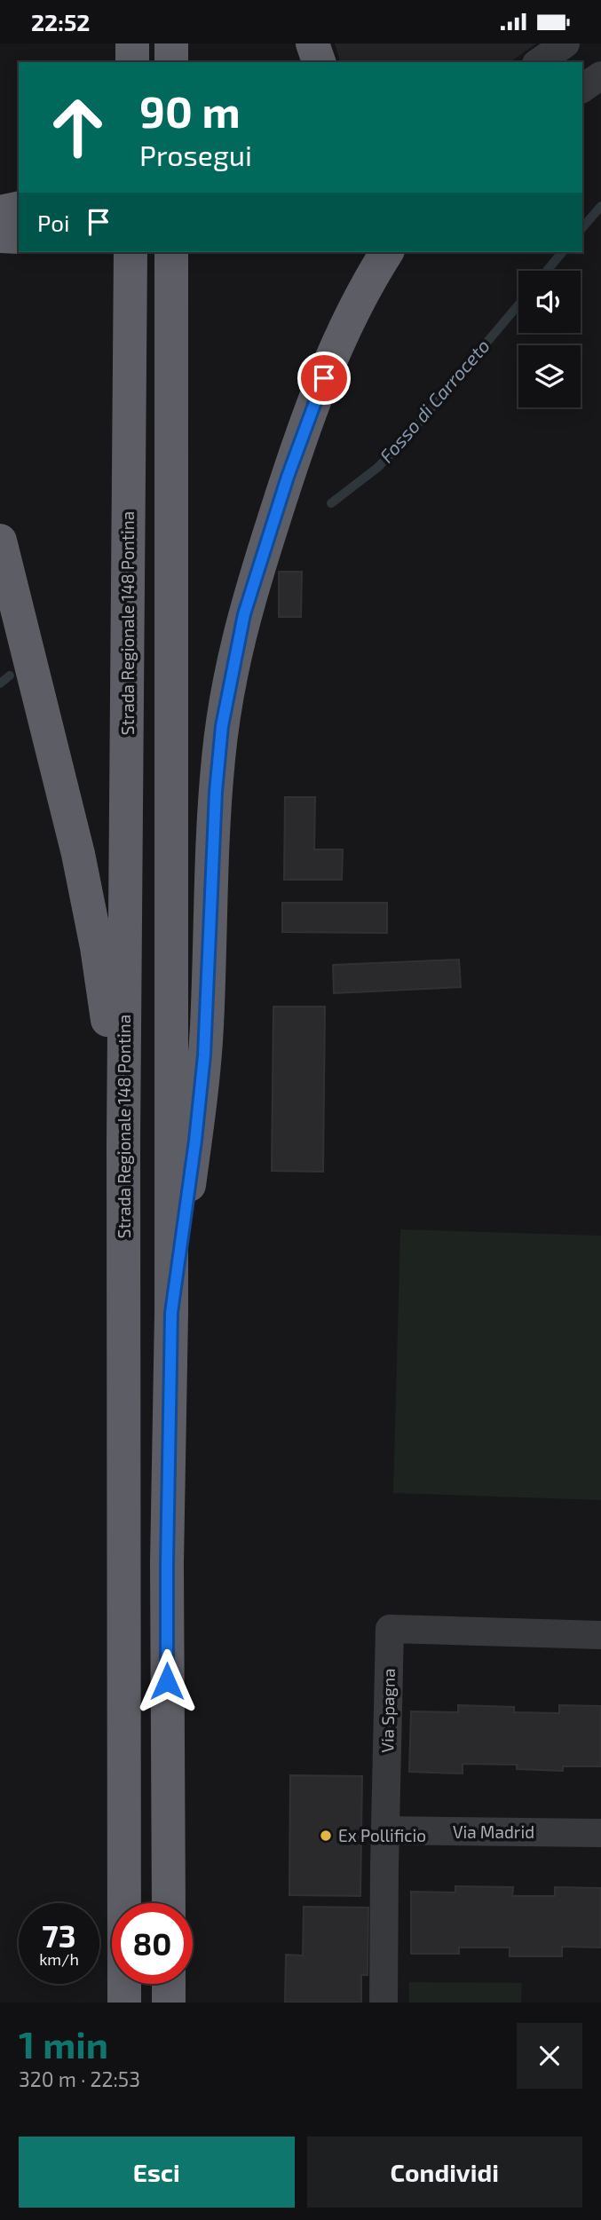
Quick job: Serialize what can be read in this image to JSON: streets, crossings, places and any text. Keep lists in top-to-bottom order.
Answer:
{
  "streets": {
    "highway": ["Strada Regionale 148 Pontina"],
    "street": ["Via Spagna", "Via Madrid"]
  },
  "crossings": [
    ["Via Spagna", "Via Madrid"]
  ],
  "water": ["Fosso di Carroceto"],
  "places": ["Ex Pollificio"],
  "page": {
    "status": "22:52",
    "turn": ["90 m", "Prosegui"],
    "then": "Poi",
    "speed": "73 km/h",
    "limit": "80",
    "heading": ["1 min", "320 m · 22:53"],
    "buttons": ["Esci", "Condividi"]
  }
}
